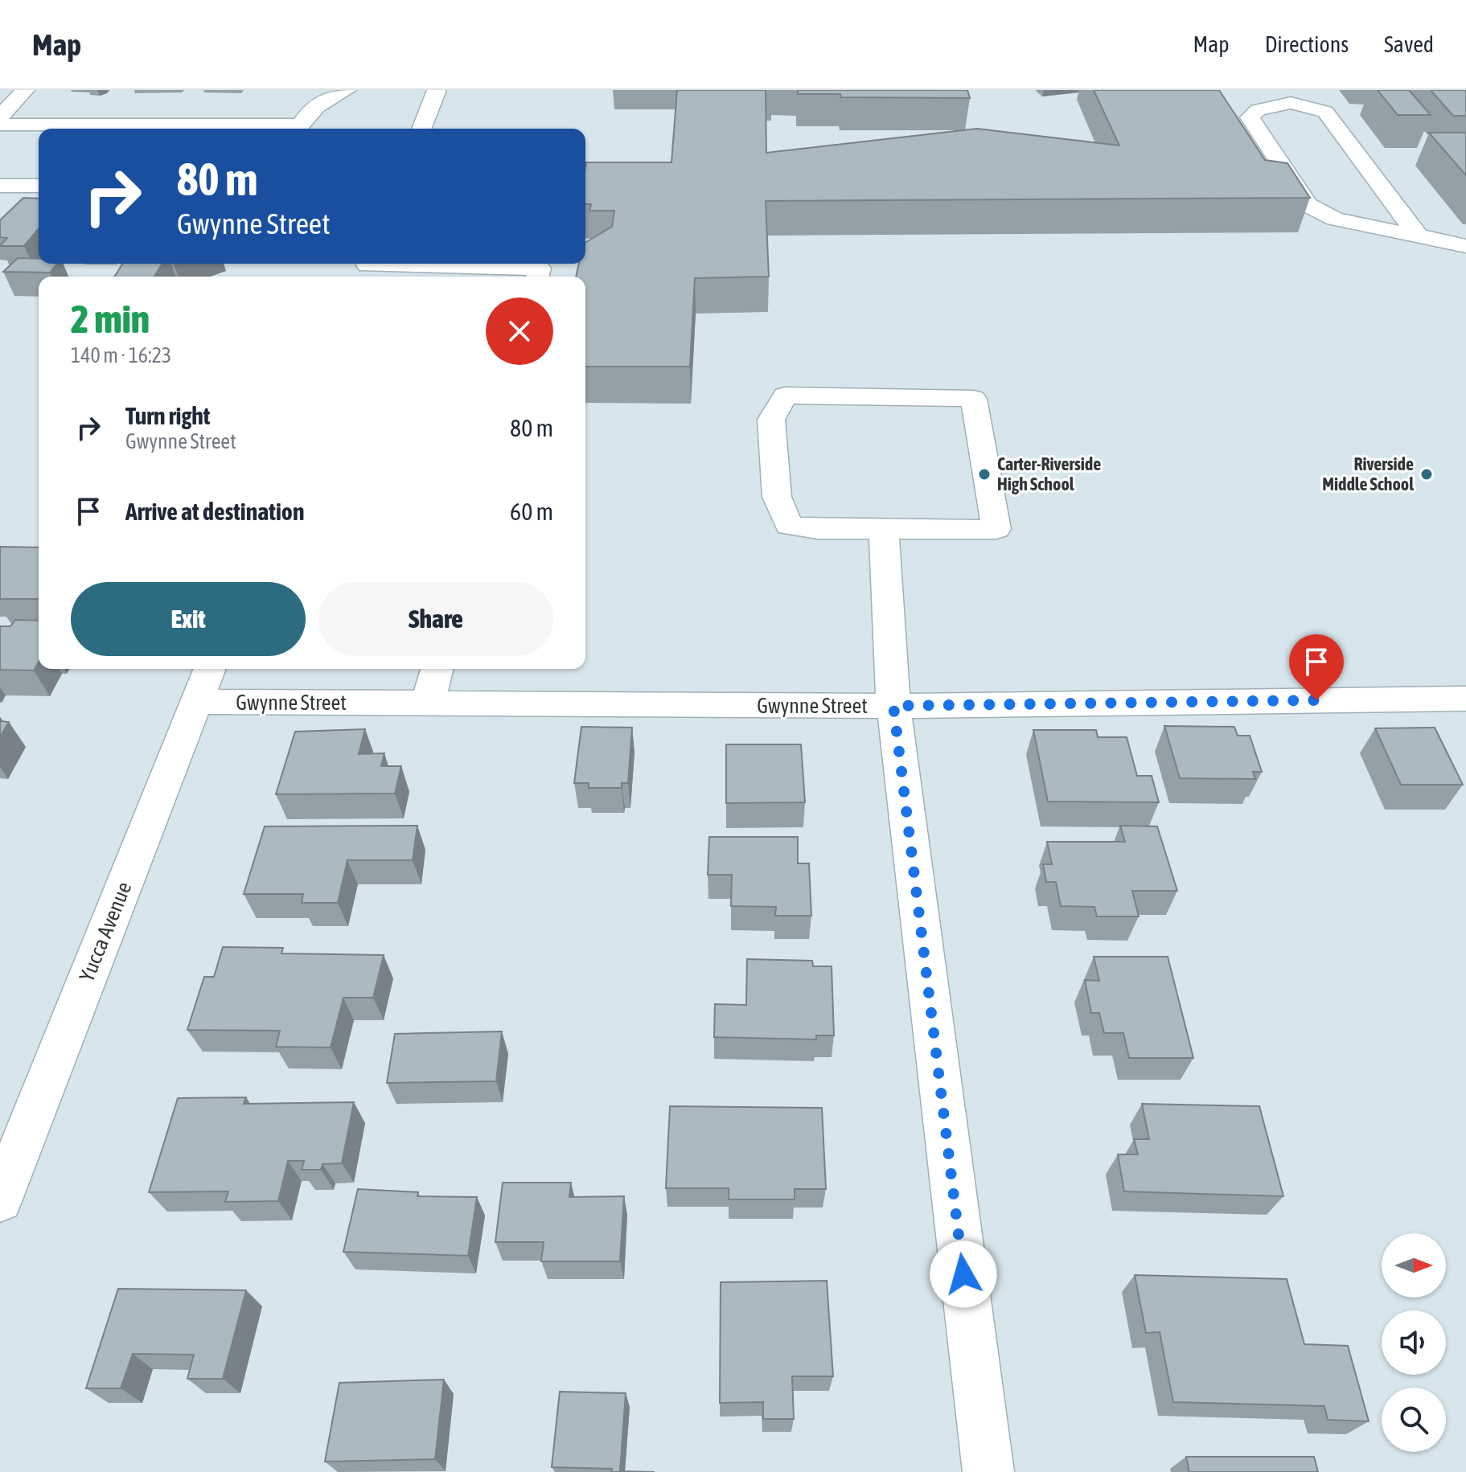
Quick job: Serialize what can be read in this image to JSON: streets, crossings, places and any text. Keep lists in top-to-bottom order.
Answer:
{
  "streets": {
    "street": ["Gwynne Street", "Yucca Avenue"]
  },
  "crossings": [
    ["Gwynne Street", "Yucca Avenue"]
  ],
  "places": ["Carter-Riverside High School", "Riverside Middle School"],
  "north": "right",
  "page": {
    "header": "Map",
    "nav": ["Map", "Directions", "Saved"],
    "turn": ["80 m", "Gwynne Street"],
    "heading": ["2 min", "140 m · 16:23"],
    "list": [
      {
        "name": "Turn right",
        "note": "Gwynne Street",
        "value": "80 m"
      },
      {
        "name": "Arrive at destination",
        "value": "60 m"
      }
    ],
    "buttons": ["Exit", "Share"]
  }
}
